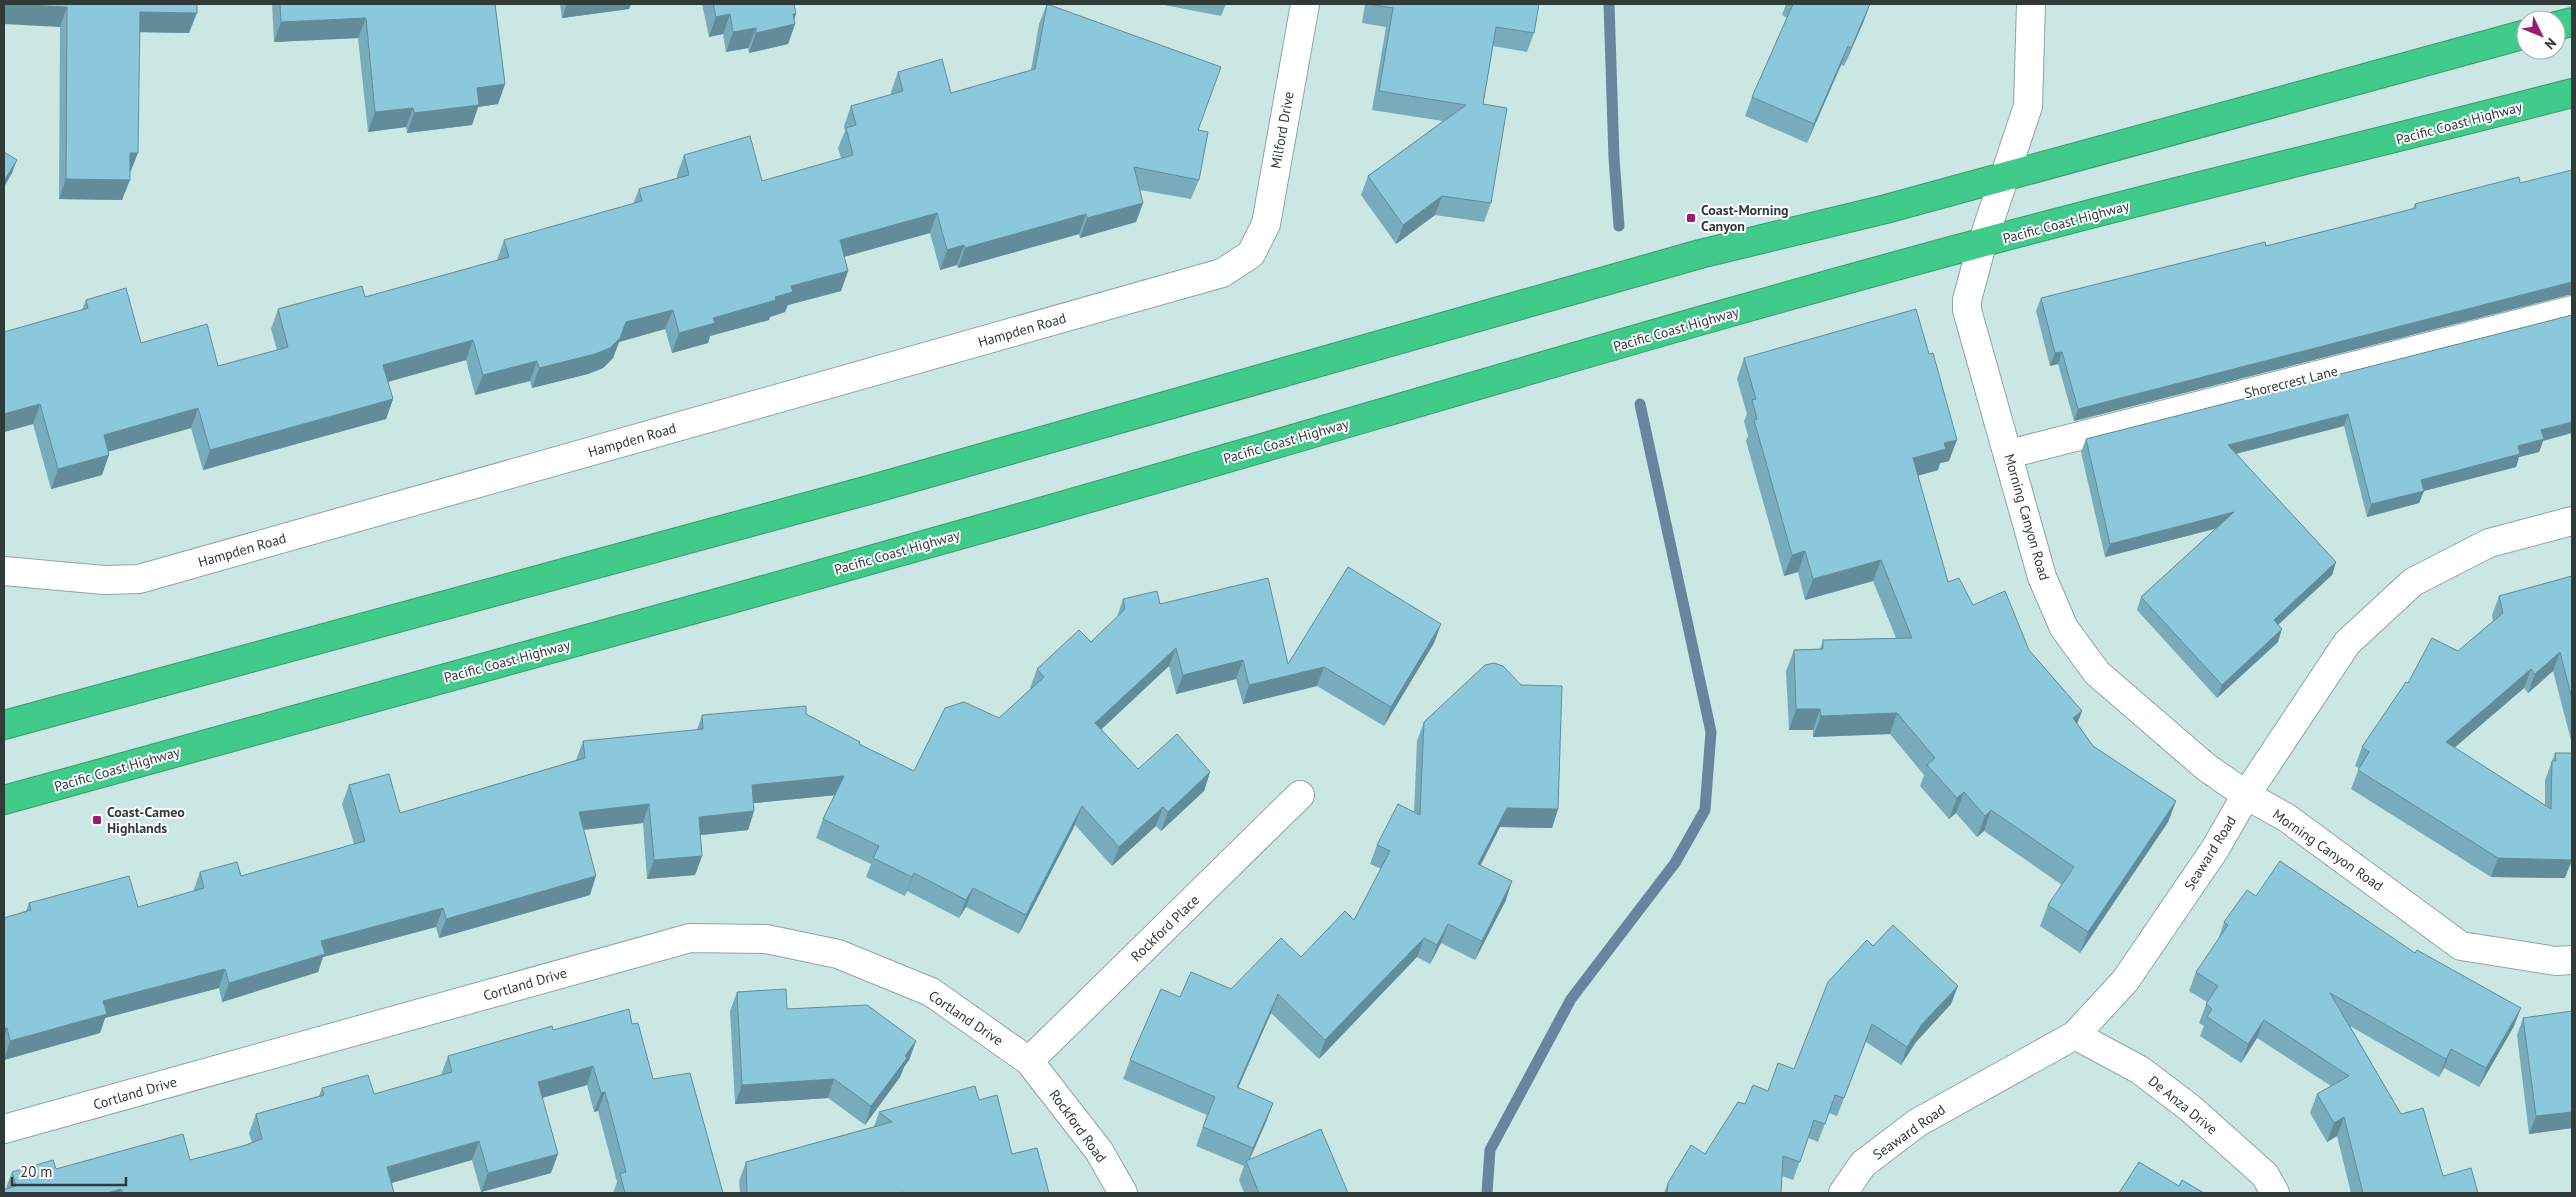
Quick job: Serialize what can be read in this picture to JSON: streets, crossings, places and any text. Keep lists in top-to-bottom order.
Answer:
{
  "streets": {
    "highway": ["Pacific Coast Highway"],
    "street": [
      "Milford Drive",
      "Hampden Road",
      "Shorecrest Lane",
      "Morning Canyon Road",
      "Seaward Road",
      "Rockford Place",
      "Cortland Drive",
      "De Anza Drive",
      "Rockford Road"
    ]
  },
  "crossings": [
    ["Pacific Coast Highway", "Morning Canyon Road"],
    ["Milford Drive", "Hampden Road"],
    ["Shorecrest Lane", "Morning Canyon Road"],
    ["Morning Canyon Road", "Seaward Road"],
    ["Seaward Road", "De Anza Drive"],
    ["Rockford Place", "Cortland Drive"],
    ["Rockford Place", "Rockford Road"],
    ["Cortland Drive", "Rockford Road"]
  ],
  "places": {
    "transit": ["Coast-Morning Canyon", "Coast-Cameo Highlands"]
  },
  "scale_bar": "20 m",
  "north": "bottom right"
}
